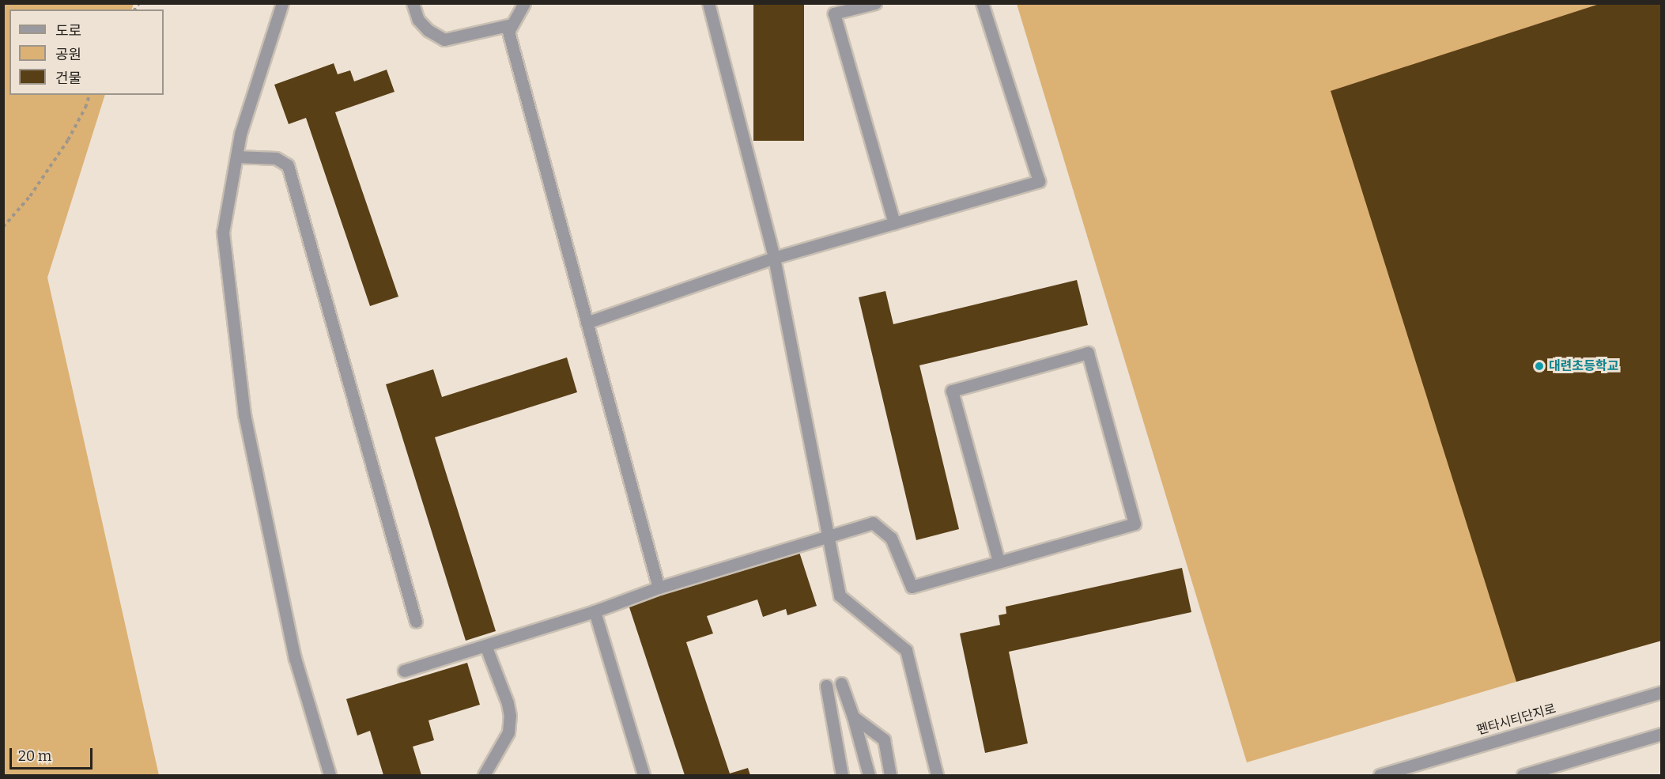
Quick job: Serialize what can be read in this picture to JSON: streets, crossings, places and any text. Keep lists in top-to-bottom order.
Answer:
{
  "streets": {
    "street": ["펜타시티단지로"]
  },
  "places": ["대련초등학교"],
  "legend": ["도로", "공원", "건물"],
  "scale_bar": "20 m"
}
